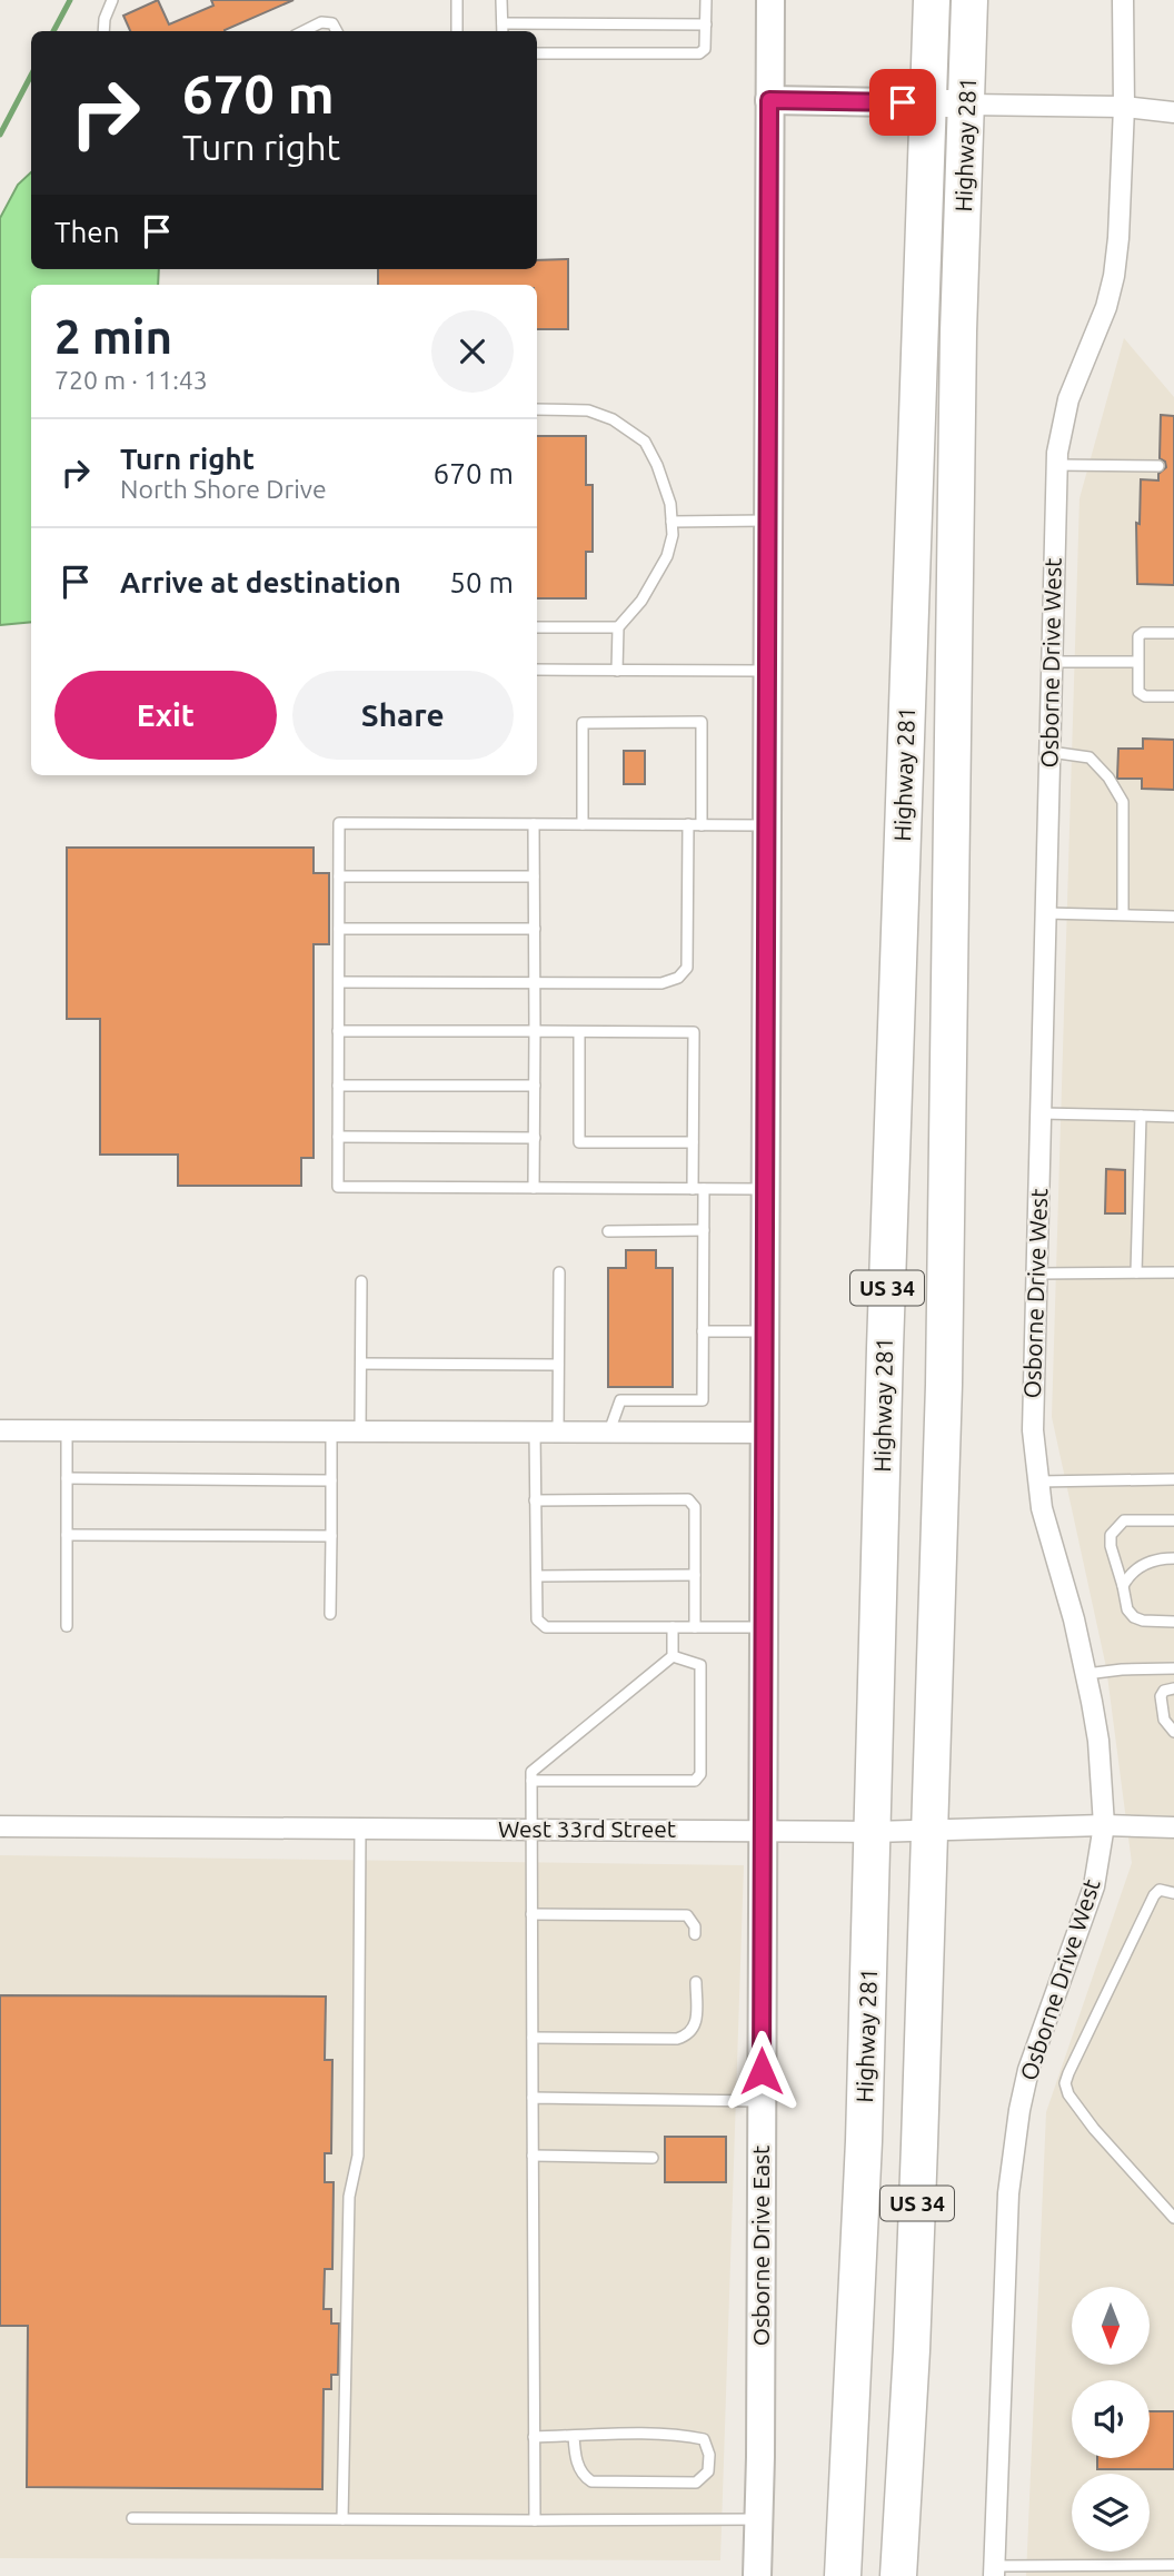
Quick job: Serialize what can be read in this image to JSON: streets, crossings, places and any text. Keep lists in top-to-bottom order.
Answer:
{
  "streets": {
    "highway": ["Highway 281", "US 34"],
    "street": ["Osborne Drive West", "West 33rd Street", "Osborne Drive East"]
  },
  "crossings": [
    ["Highway 281", "West 33rd Street"],
    ["Osborne Drive West", "West 33rd Street"],
    ["West 33rd Street", "Osborne Drive East"]
  ],
  "north": "bottom",
  "page": {
    "turn": ["670 m", "Turn right"],
    "then": "Then",
    "heading": ["2 min", "720 m · 11:43"],
    "list": [
      {
        "name": "Turn right",
        "note": "North Shore Drive",
        "value": "670 m"
      },
      {
        "name": "Arrive at destination",
        "value": "50 m"
      }
    ],
    "buttons": ["Exit", "Share"]
  }
}
